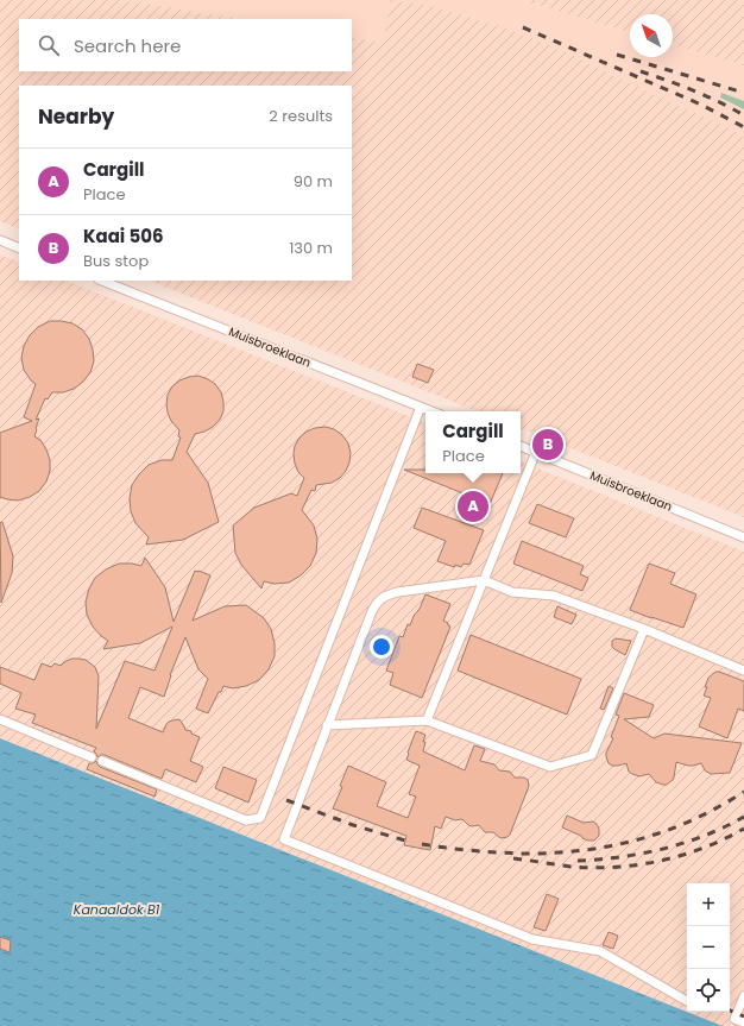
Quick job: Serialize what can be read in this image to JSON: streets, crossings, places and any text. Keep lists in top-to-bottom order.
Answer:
{
  "streets": {
    "lane": ["Muisbroeklaan"]
  },
  "water": ["Kanaaldok B1"],
  "north": "top left",
  "page": {
    "search": "Search here",
    "heading": ["Nearby", "2 results"],
    "list": [
      {
        "mark": "A",
        "name": "Cargill",
        "note": "Place",
        "value": "90 m"
      },
      {
        "mark": "B",
        "name": "Kaai 506",
        "note": "Bus stop",
        "value": "130 m"
      }
    ],
    "popup": ["Cargill", "Place"],
    "pins": ["B", "A"],
    "map_buttons": ["+", "−"]
  }
}
